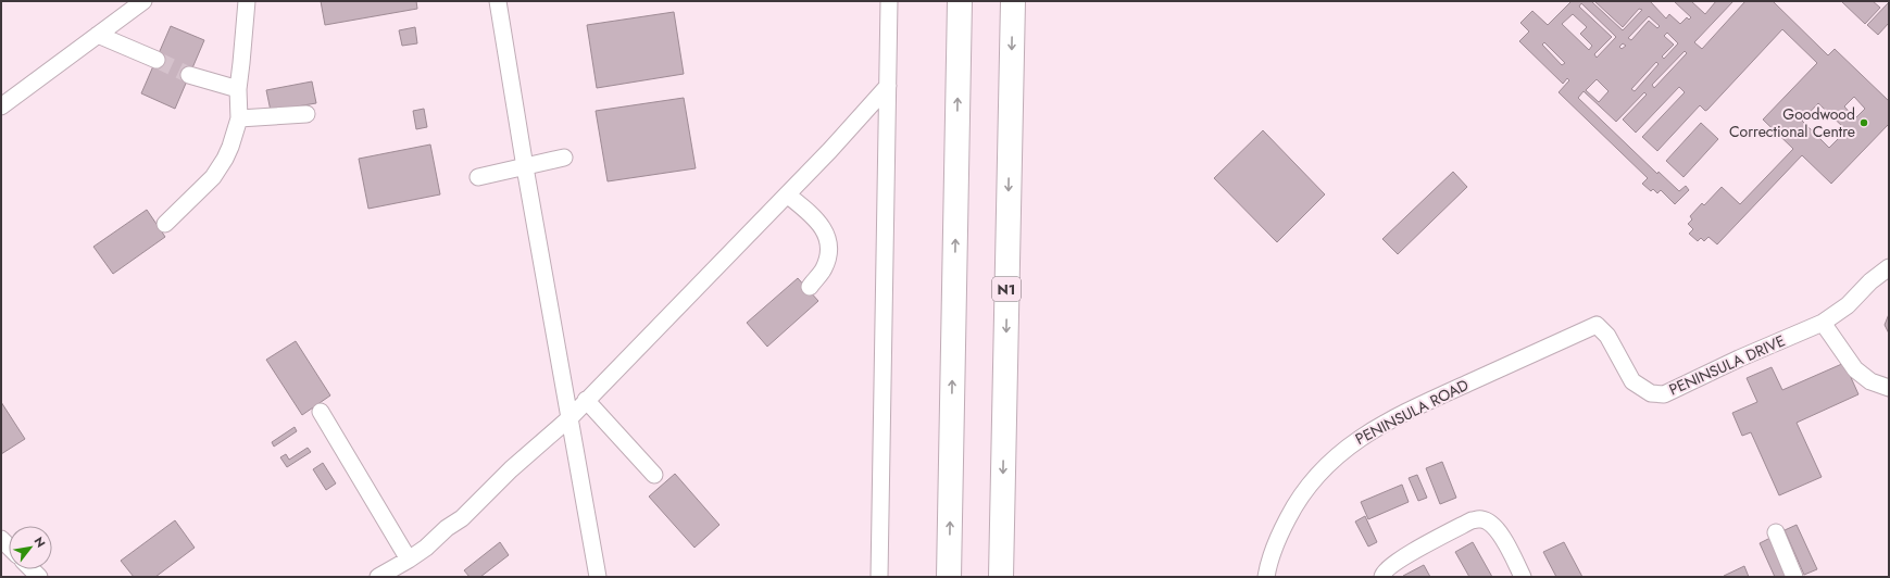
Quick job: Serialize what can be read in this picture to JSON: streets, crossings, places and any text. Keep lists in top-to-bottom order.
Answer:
{
  "streets": {
    "highway": ["N1"],
    "street": ["PENINSULA DRIVE", "PENINSULA ROAD"]
  },
  "crossings": [
    ["PENINSULA DRIVE", "PENINSULA ROAD"]
  ],
  "places": ["Goodwood Correctional Centre"],
  "north": "top right"
}
